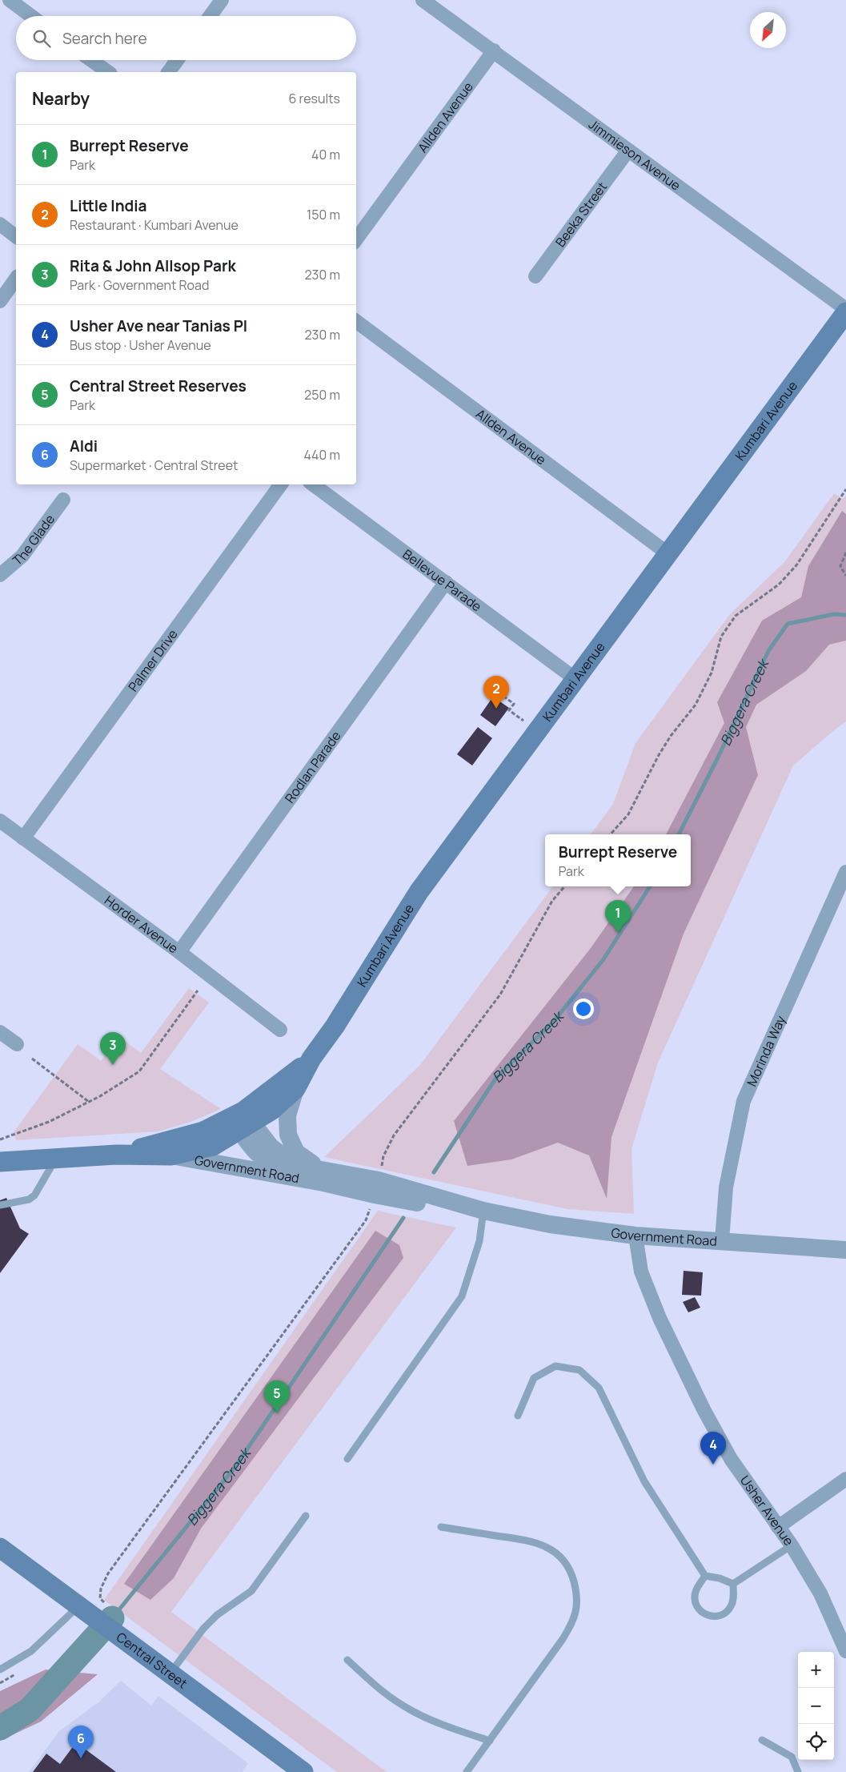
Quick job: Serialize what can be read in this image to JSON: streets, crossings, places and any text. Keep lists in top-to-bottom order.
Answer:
{
  "streets": {
    "main road": ["Kumbari Avenue", "Government Road", "Central Street"],
    "street": [
      "Allden Avenue",
      "Jimmieson Avenue",
      "Beeka Street",
      "The Glade",
      "Bellevue Parade",
      "Palmer Drive",
      "Rodlan Parade",
      "Horder Avenue",
      "Morinda Way",
      "Usher Avenue"
    ]
  },
  "crossings": [
    ["Allden Avenue", "Jimmieson Avenue"],
    ["Allden Avenue", "Kumbari Avenue"],
    ["Jimmieson Avenue", "Beeka Street"],
    ["Jimmieson Avenue", "Kumbari Avenue"],
    ["Kumbari Avenue", "Bellevue Parade"],
    ["Kumbari Avenue", "Government Road"],
    ["Bellevue Parade", "Rodlan Parade"],
    ["Palmer Drive", "Horder Avenue"],
    ["Rodlan Parade", "Horder Avenue"],
    ["Morinda Way", "Government Road"],
    ["Government Road", "Usher Avenue"]
  ],
  "water": ["Biggera Creek"],
  "north": "bottom left",
  "page": {
    "search": "Search here",
    "heading": ["Nearby", "6 results"],
    "list": [
      {
        "mark": "1",
        "name": "Burrept Reserve",
        "note": "Park",
        "value": "40 m"
      },
      {
        "mark": "2",
        "name": "Little India",
        "note": "Restaurant · Kumbari Avenue",
        "value": "150 m"
      },
      {
        "mark": "3",
        "name": "Rita & John Allsop Park",
        "note": "Park · Government Road",
        "value": "230 m"
      },
      {
        "mark": "4",
        "name": "Usher Ave near Tanias Pl",
        "note": "Bus stop · Usher Avenue",
        "value": "230 m"
      },
      {
        "mark": "5",
        "name": "Central Street Reserves",
        "note": "Park",
        "value": "250 m"
      },
      {
        "mark": "6",
        "name": "Aldi",
        "note": "Supermarket · Central Street",
        "value": "440 m"
      }
    ],
    "pins": [
      "2",
      "1",
      "3",
      "5",
      "4",
      "6"
    ],
    "popup": ["Burrept Reserve", "Park"],
    "map_buttons": ["+", "−"]
  }
}
